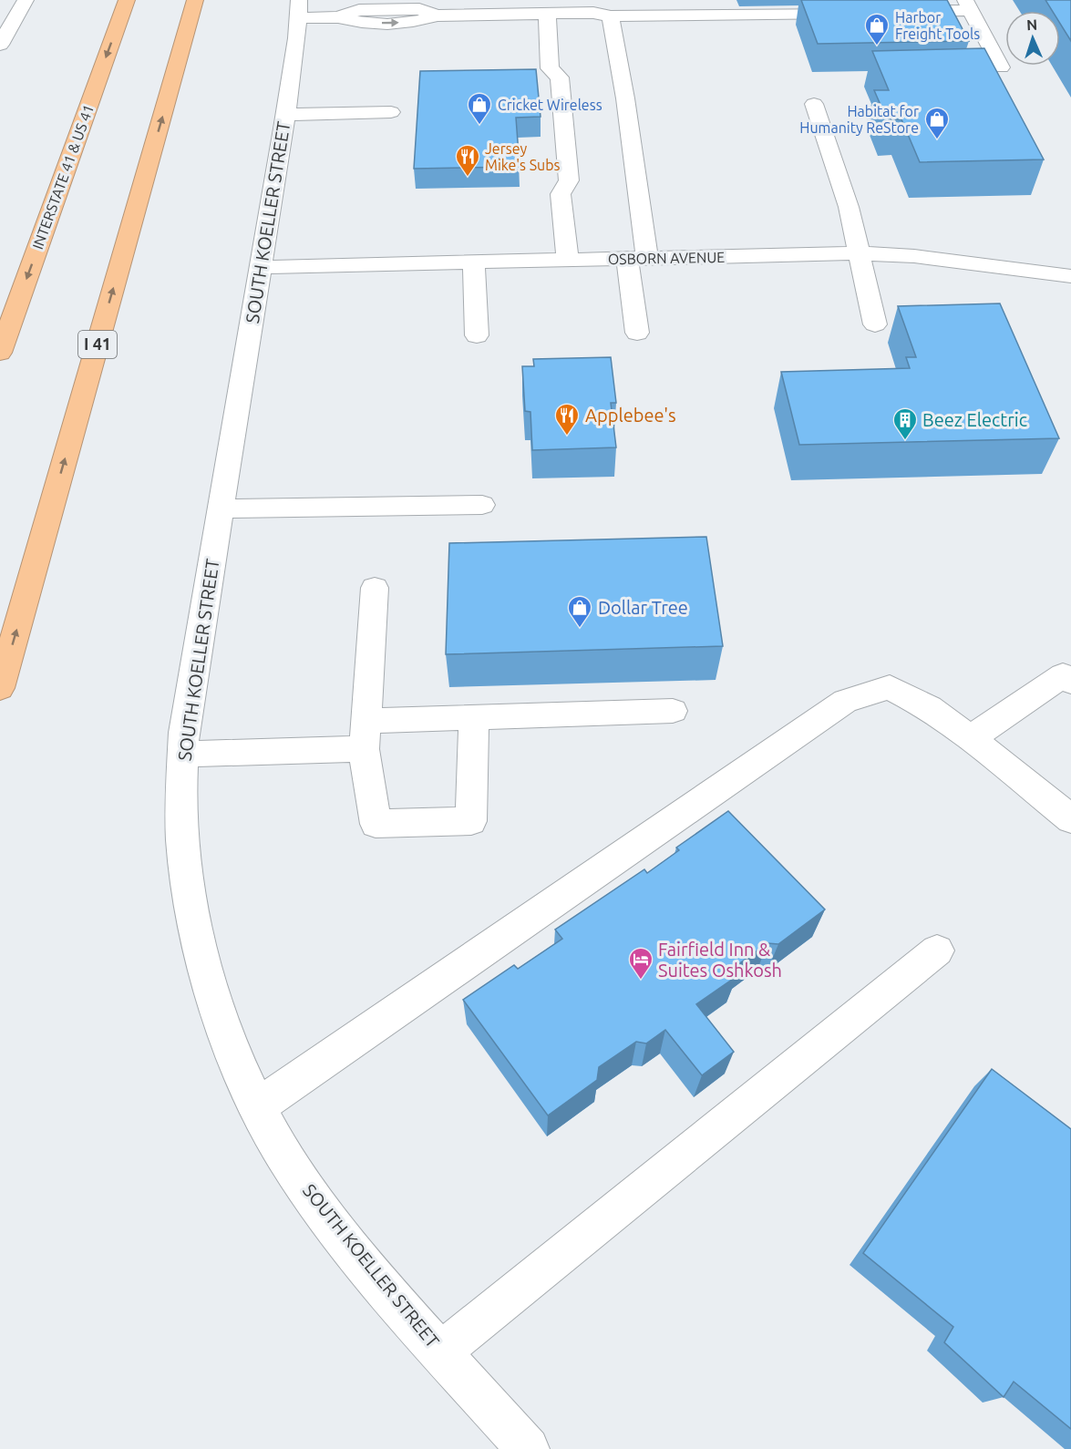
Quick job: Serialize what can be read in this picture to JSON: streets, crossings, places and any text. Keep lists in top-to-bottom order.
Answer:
{
  "streets": {
    "highway": ["INTERSTATE 41 & US 41", "I 41"],
    "street": ["SOUTH KOELLER STREET", "OSBORN AVENUE"]
  },
  "crossings": [
    ["SOUTH KOELLER STREET", "OSBORN AVENUE"]
  ],
  "places": {
    "shop": [
      "Harbor Freight Tools",
      "Cricket Wireless",
      "Habitat for Humanity ReStore",
      "Dollar Tree"
    ],
    "restaurant": ["Jersey Mike's Subs", "Applebee's"],
    "building": ["Beez Electric"],
    "hotel": ["Fairfield Inn & Suites Oshkosh"]
  },
  "north": "top"
}
